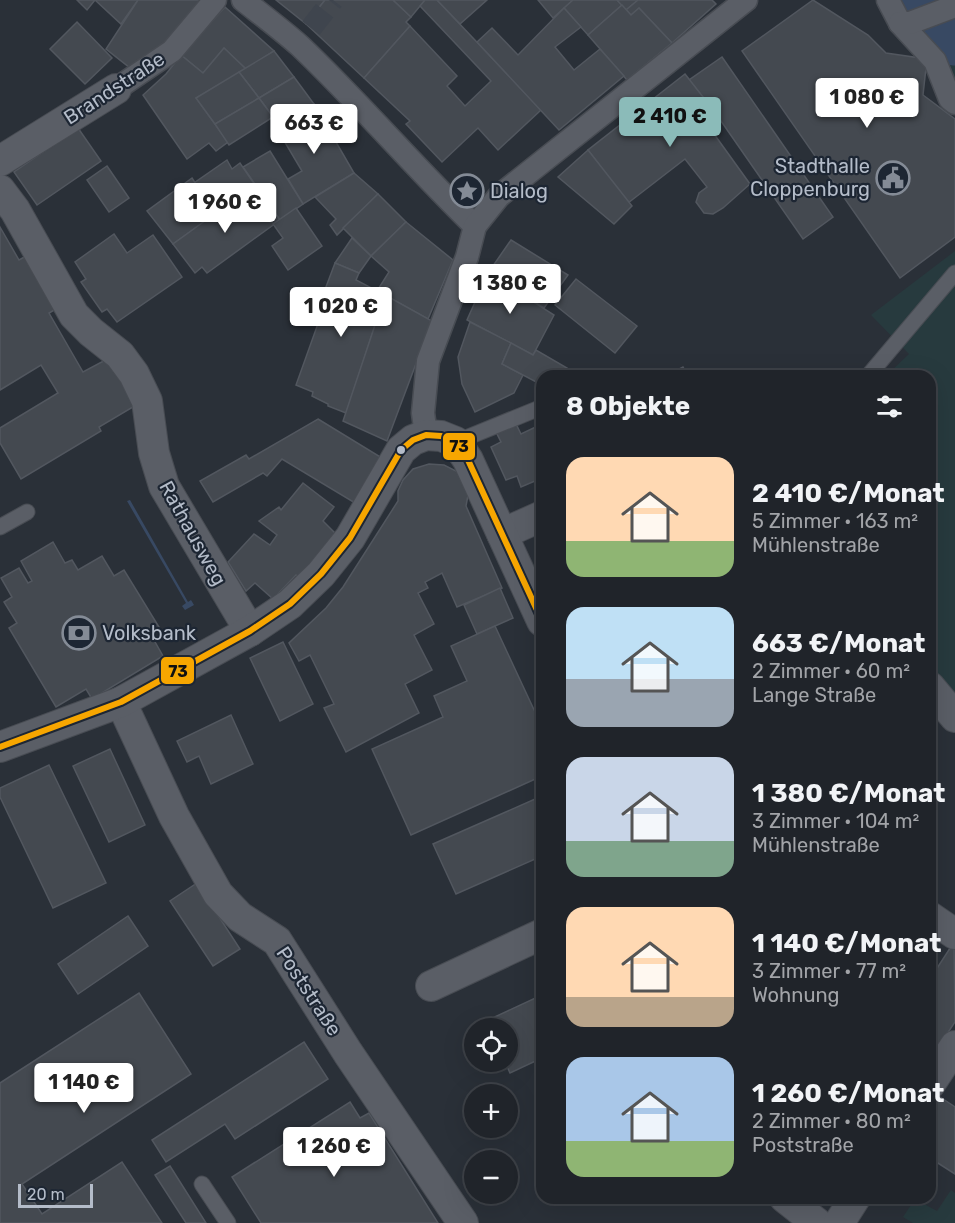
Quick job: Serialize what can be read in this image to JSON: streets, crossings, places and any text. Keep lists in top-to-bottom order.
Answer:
{
  "streets": {
    "street": ["Brandstraße", "Rathausweg", "Poststraße"]
  },
  "places": {
    "public building": ["Stadthalle Cloppenburg"],
    "place": ["Dialog"],
    "bank": ["Volksbank"]
  },
  "lines": ["transit line 73"],
  "scale_bar": "20 m",
  "page": {
    "price": [
      "1 080 €",
      "2 410 €",
      "663 €",
      "1 960 €",
      "1 380 €",
      "1 020 €",
      "1 140 €",
      "1 260 €"
    ],
    "heading": "8 Objekte",
    "list": [
      {
        "name": "2 410 €/Monat",
        "note": "5 Zimmer · 163 m² · Mühlenstraße"
      },
      {
        "name": "663 €/Monat",
        "note": "2 Zimmer · 60 m² · Lange Straße"
      },
      {
        "name": "1 380 €/Monat",
        "note": "3 Zimmer · 104 m² · Mühlenstraße"
      },
      {
        "name": "1 140 €/Monat",
        "note": "3 Zimmer · 77 m² · Wohnung"
      },
      {
        "name": "1 260 €/Monat",
        "note": "2 Zimmer · 80 m² · Poststraße"
      }
    ],
    "map_buttons": ["+", "−"],
    "scale": "20 m"
  }
}
